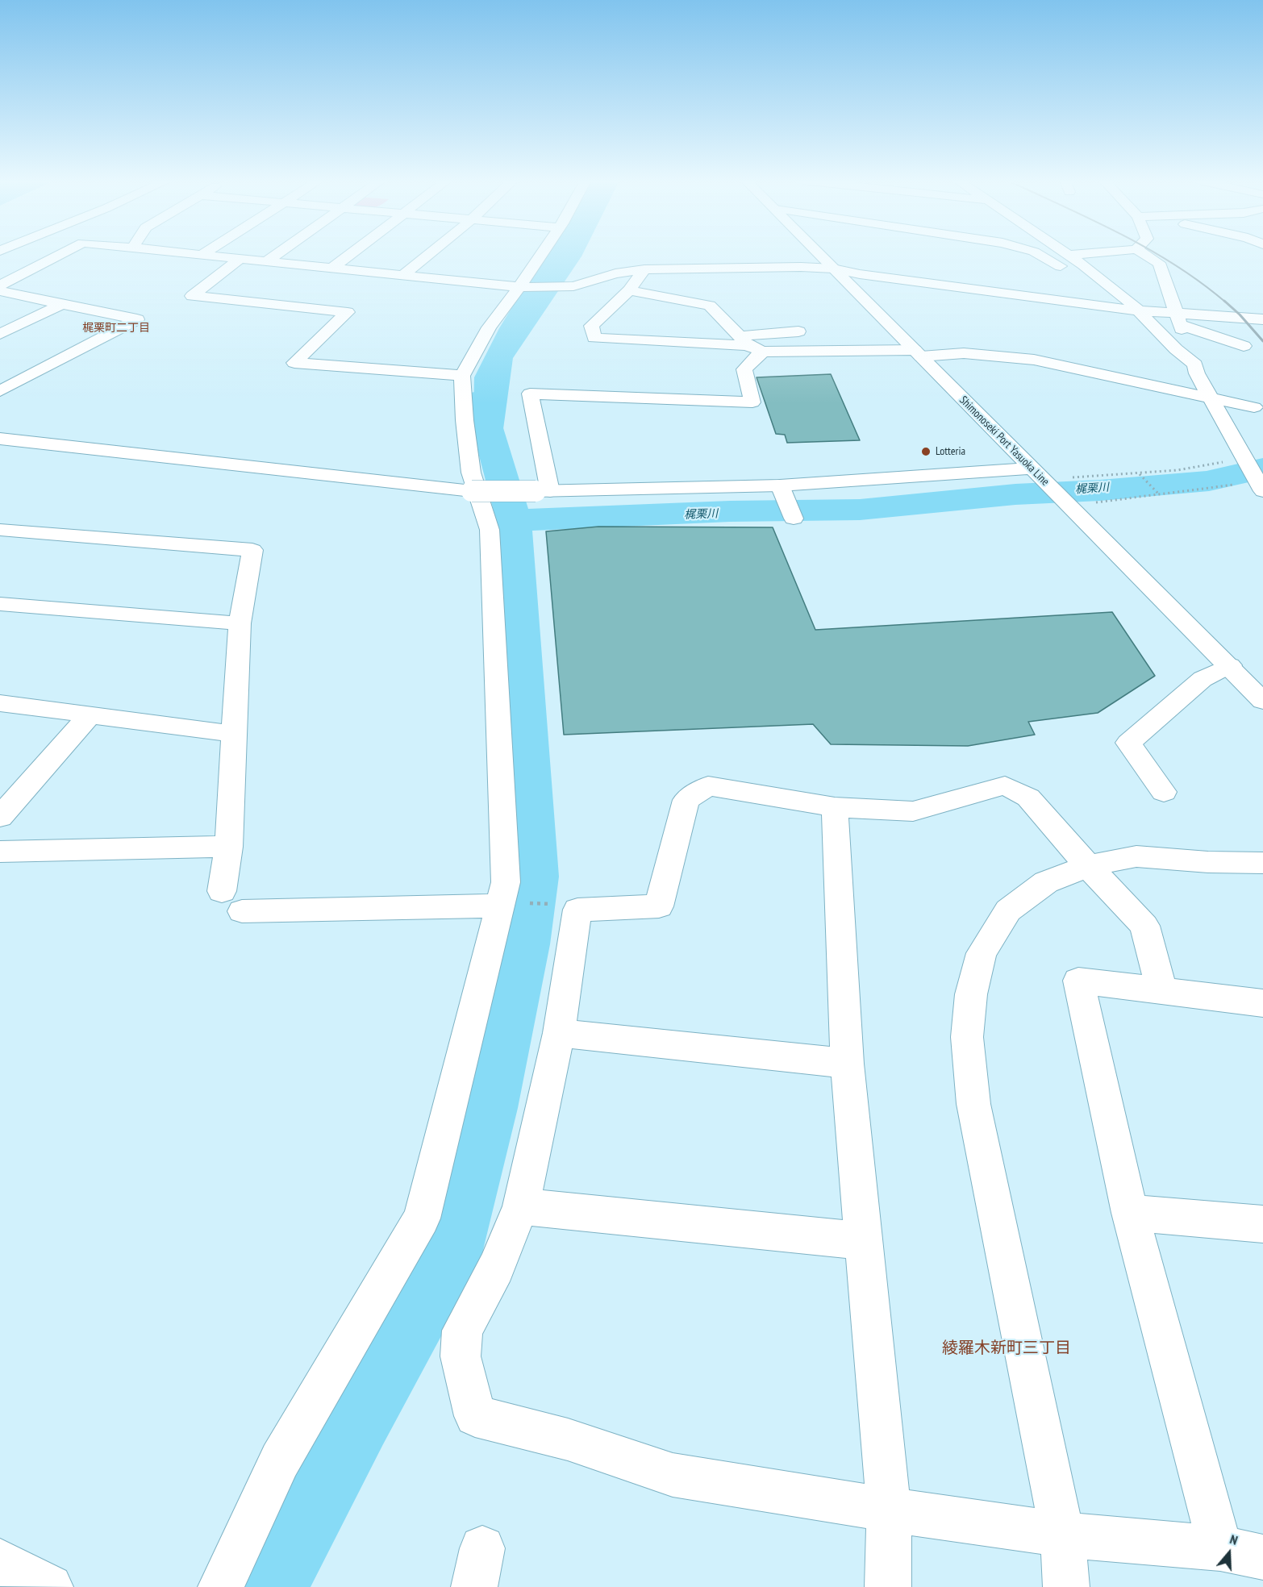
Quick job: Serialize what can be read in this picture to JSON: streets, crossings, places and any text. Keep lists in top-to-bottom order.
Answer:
{
  "streets": {
    "main road": ["Shimonoseki Port Yasuoka Line"]
  },
  "districts": ["梶栗町二丁目", "綾羅木新町三丁目"],
  "water": ["梶栗川"],
  "places": ["Lotteria"],
  "north": "top"
}
